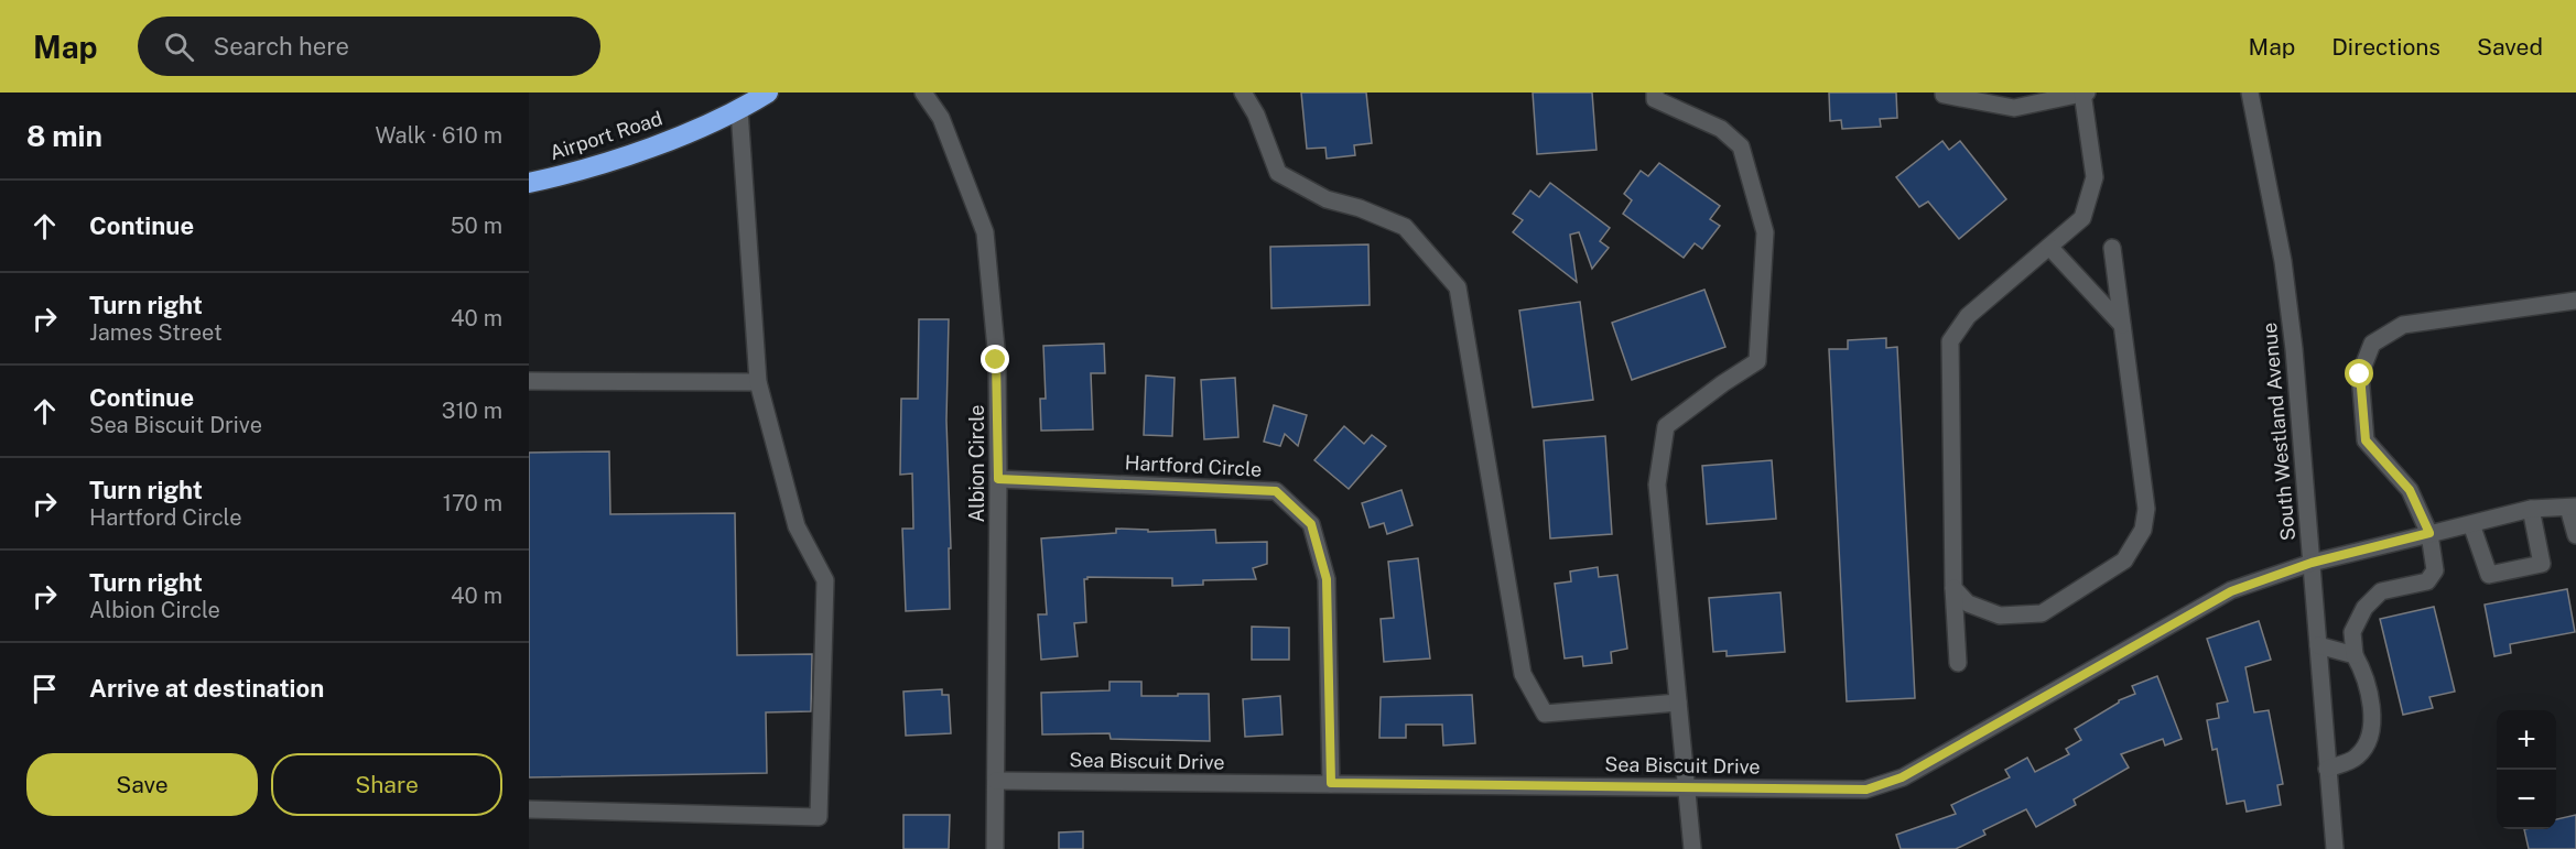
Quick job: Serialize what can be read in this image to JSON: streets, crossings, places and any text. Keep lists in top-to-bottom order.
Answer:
{
  "streets": {
    "highway": ["Airport Road"],
    "street": [
      "South Westland Avenue",
      "Albion Circle",
      "Hartford Circle",
      "Sea Biscuit Drive"
    ]
  },
  "crossings": [
    ["South Westland Avenue", "Sea Biscuit Drive"],
    ["Albion Circle", "Hartford Circle"],
    ["Albion Circle", "Sea Biscuit Drive"],
    ["Hartford Circle", "Sea Biscuit Drive"]
  ],
  "page": {
    "header": "Map",
    "search": "Search here",
    "nav": ["Map", "Directions", "Saved"],
    "heading": ["8 min", "Walk · 610 m"],
    "list": [
      ["Continue", "50 m"],
      ["Turn right", "James Street", "40 m"],
      ["Continue", "Sea Biscuit Drive", "310 m"],
      ["Turn right", "Hartford Circle", "170 m"],
      ["Turn right", "Albion Circle", "40 m"],
      "Arrive at destination"
    ],
    "map_buttons": ["+", "−"],
    "buttons": ["Save", "Share"]
  }
}
